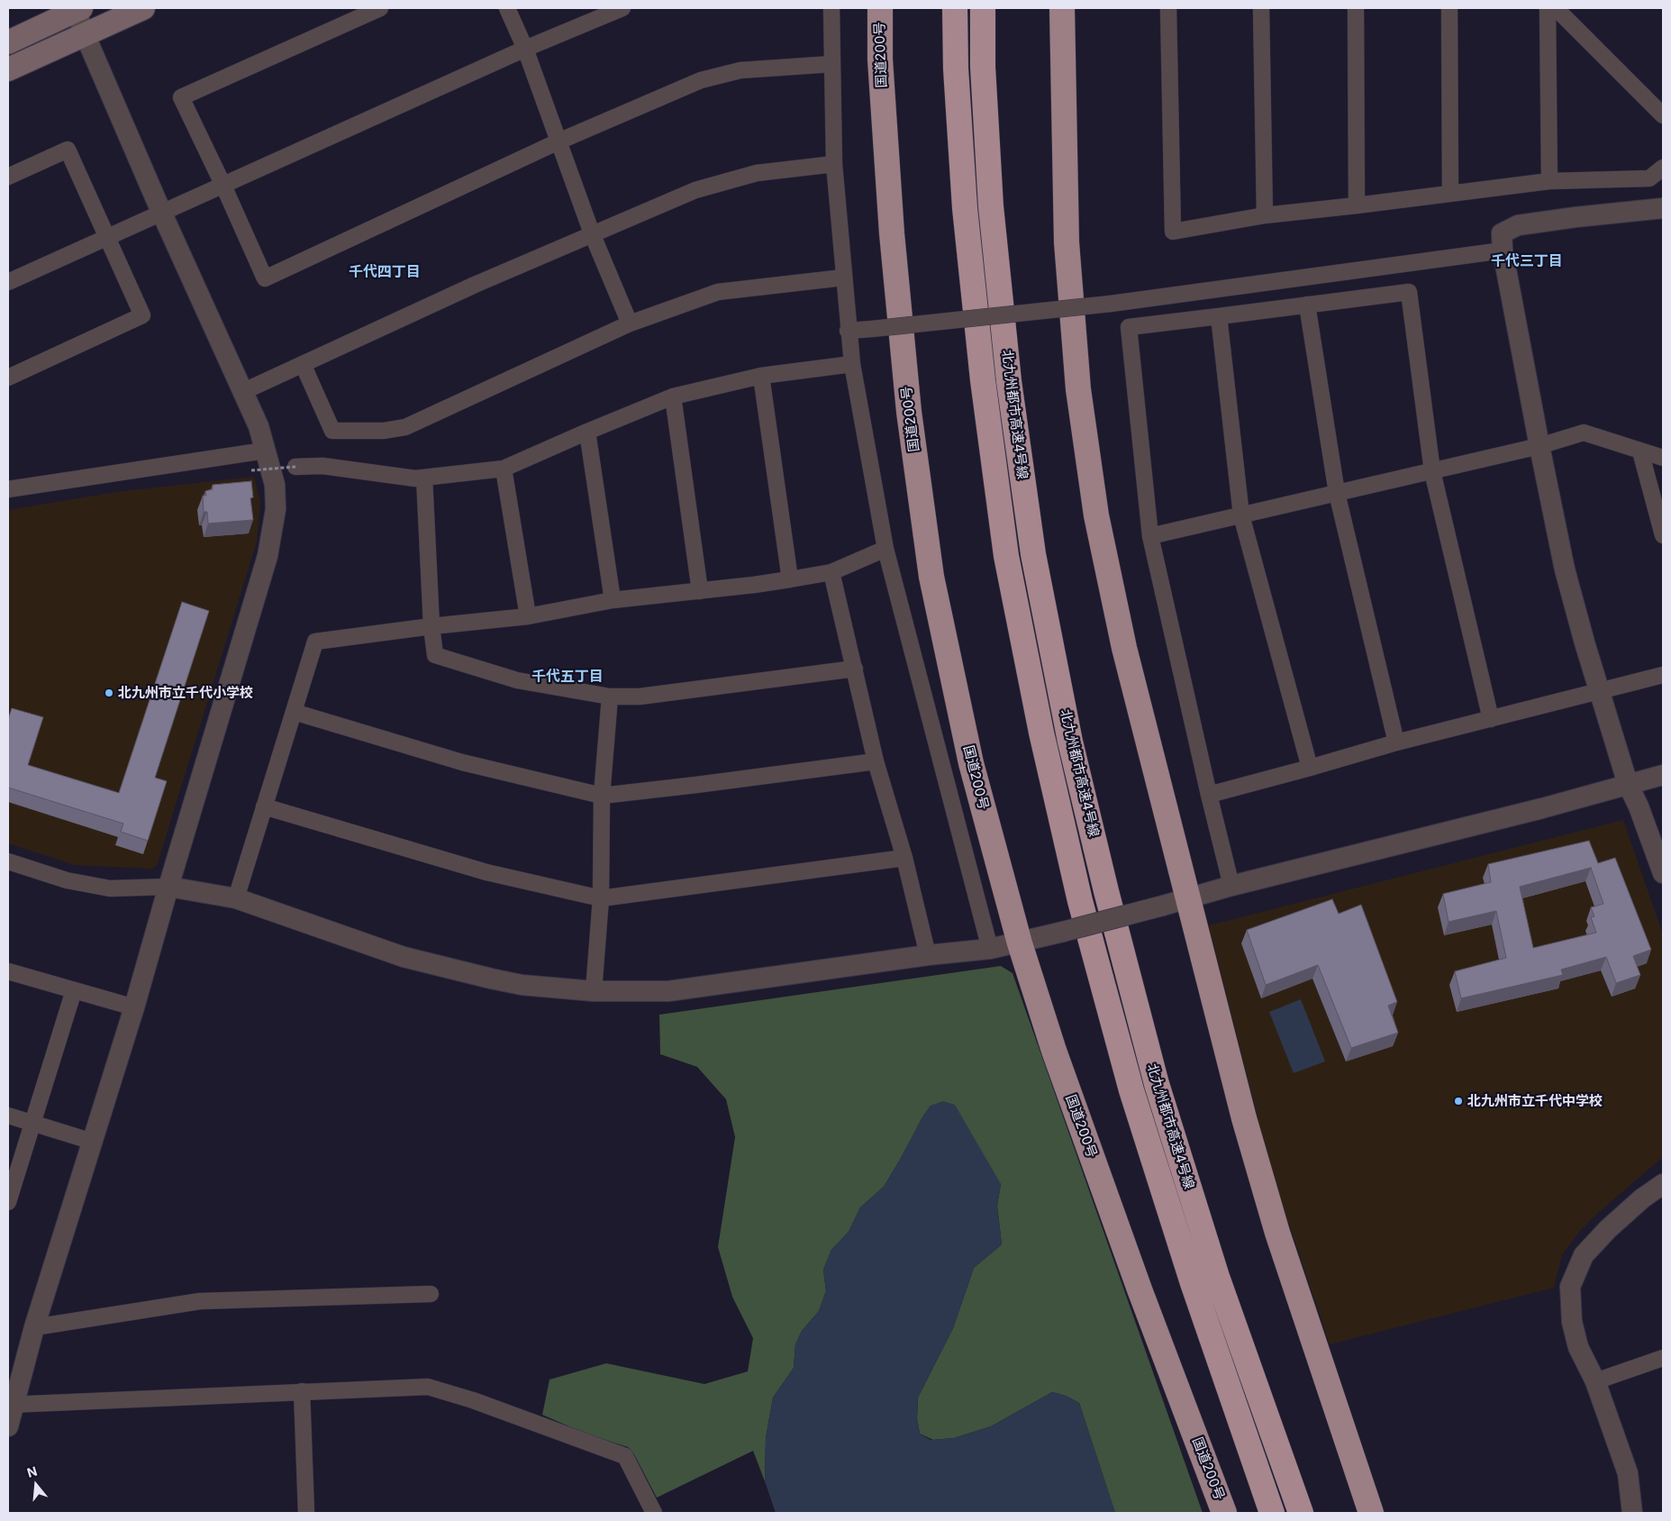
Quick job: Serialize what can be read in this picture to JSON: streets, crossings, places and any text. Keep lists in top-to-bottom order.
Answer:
{
  "streets": {
    "highway": ["国道200号", "北九州都市高速4号線"]
  },
  "districts": ["千代三丁目", "千代四丁目", "千代五丁目"],
  "places": ["北九州市立千代小学校", "北九州市立千代中学校"],
  "north": "top"
}
